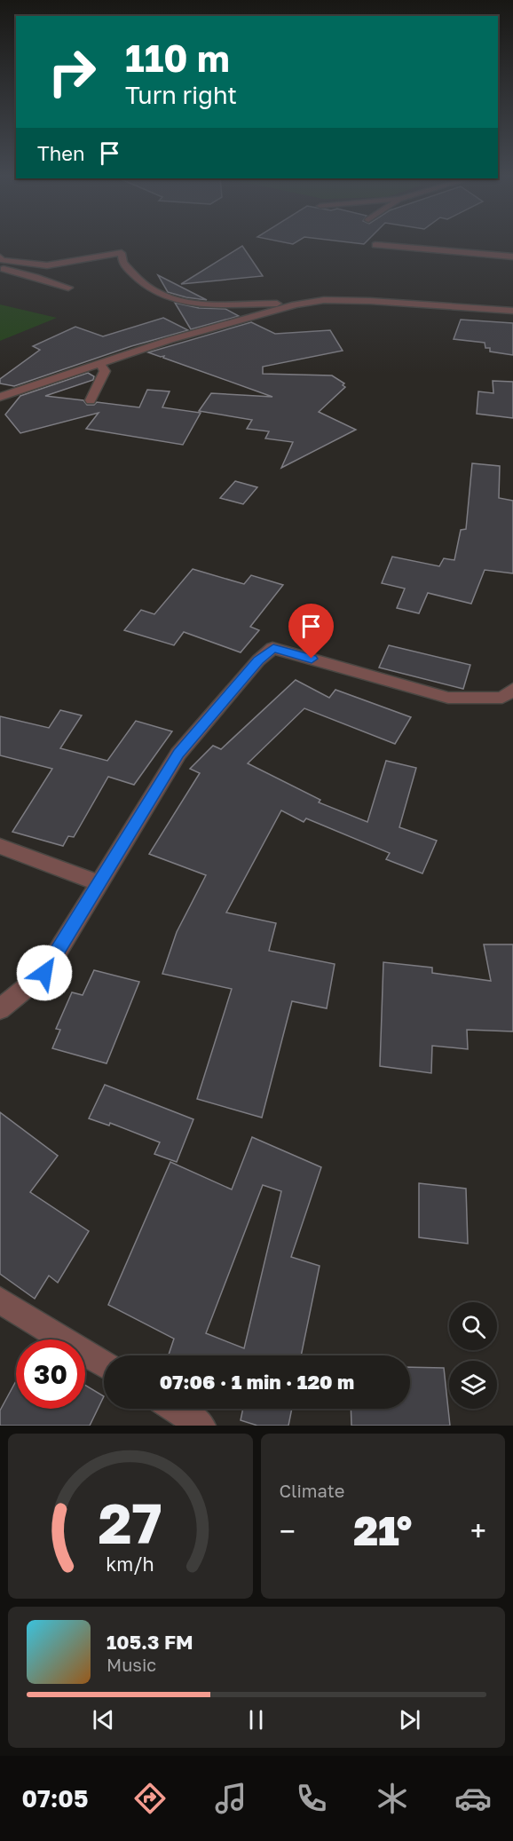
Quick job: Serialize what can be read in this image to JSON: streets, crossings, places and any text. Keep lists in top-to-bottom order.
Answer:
{
  "page": {
    "turn": ["110 m", "Turn right"],
    "then": "Then",
    "limit": "30",
    "trip": "07:06 · 1 min · 120 m",
    "tile": "Climate",
    "heat": ["−", "21°", "+"],
    "song": ["105.3 FM", "Music"],
    "tabs": "07:05",
    "gauge": ["27", "km/h"]
  }
}
